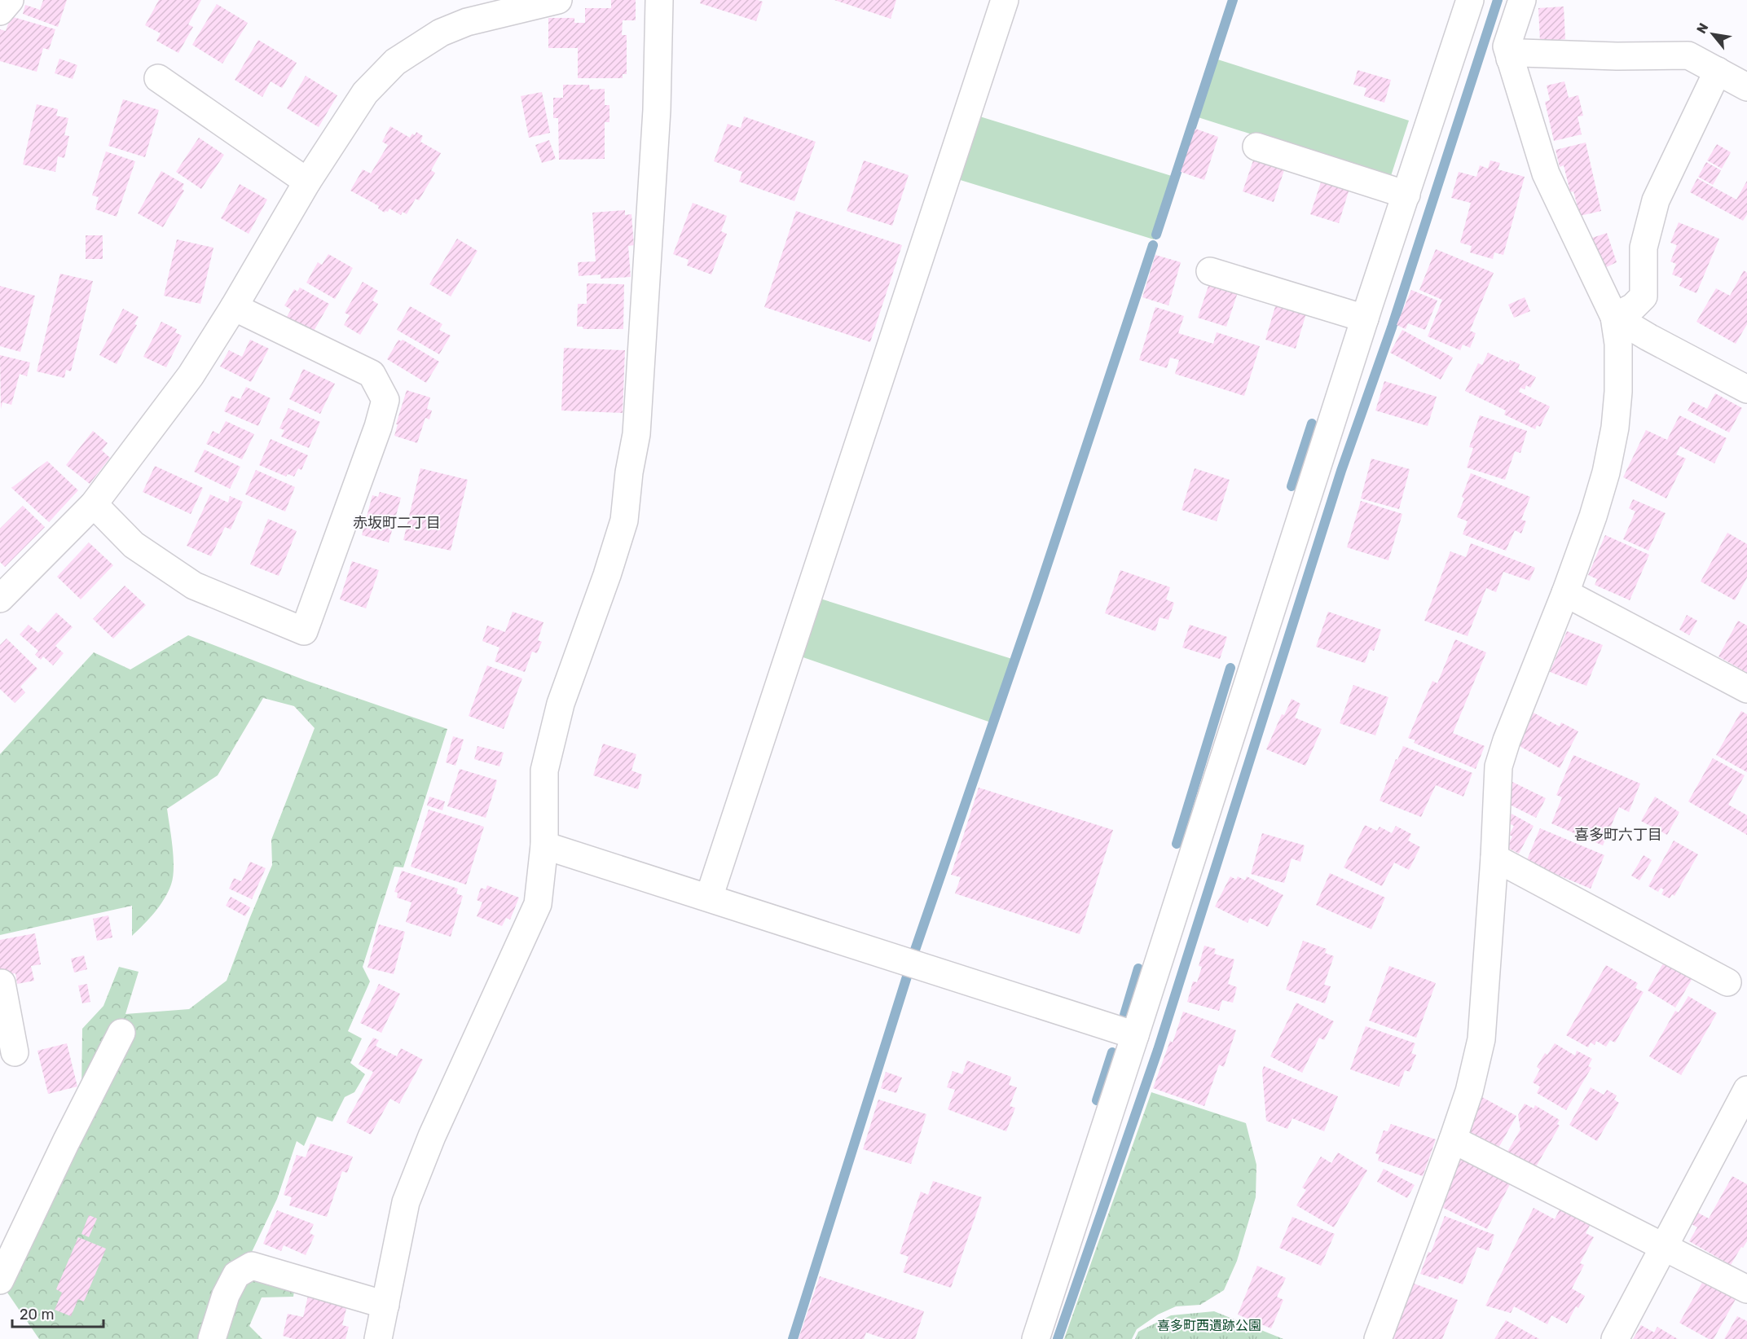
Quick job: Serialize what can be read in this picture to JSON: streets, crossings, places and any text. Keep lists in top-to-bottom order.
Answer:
{
  "districts": ["赤坂町二丁目", "喜多町六丁目"],
  "parks": ["喜多町西遺跡公園"],
  "scale_bar": "20 m",
  "north": "top left"
}
